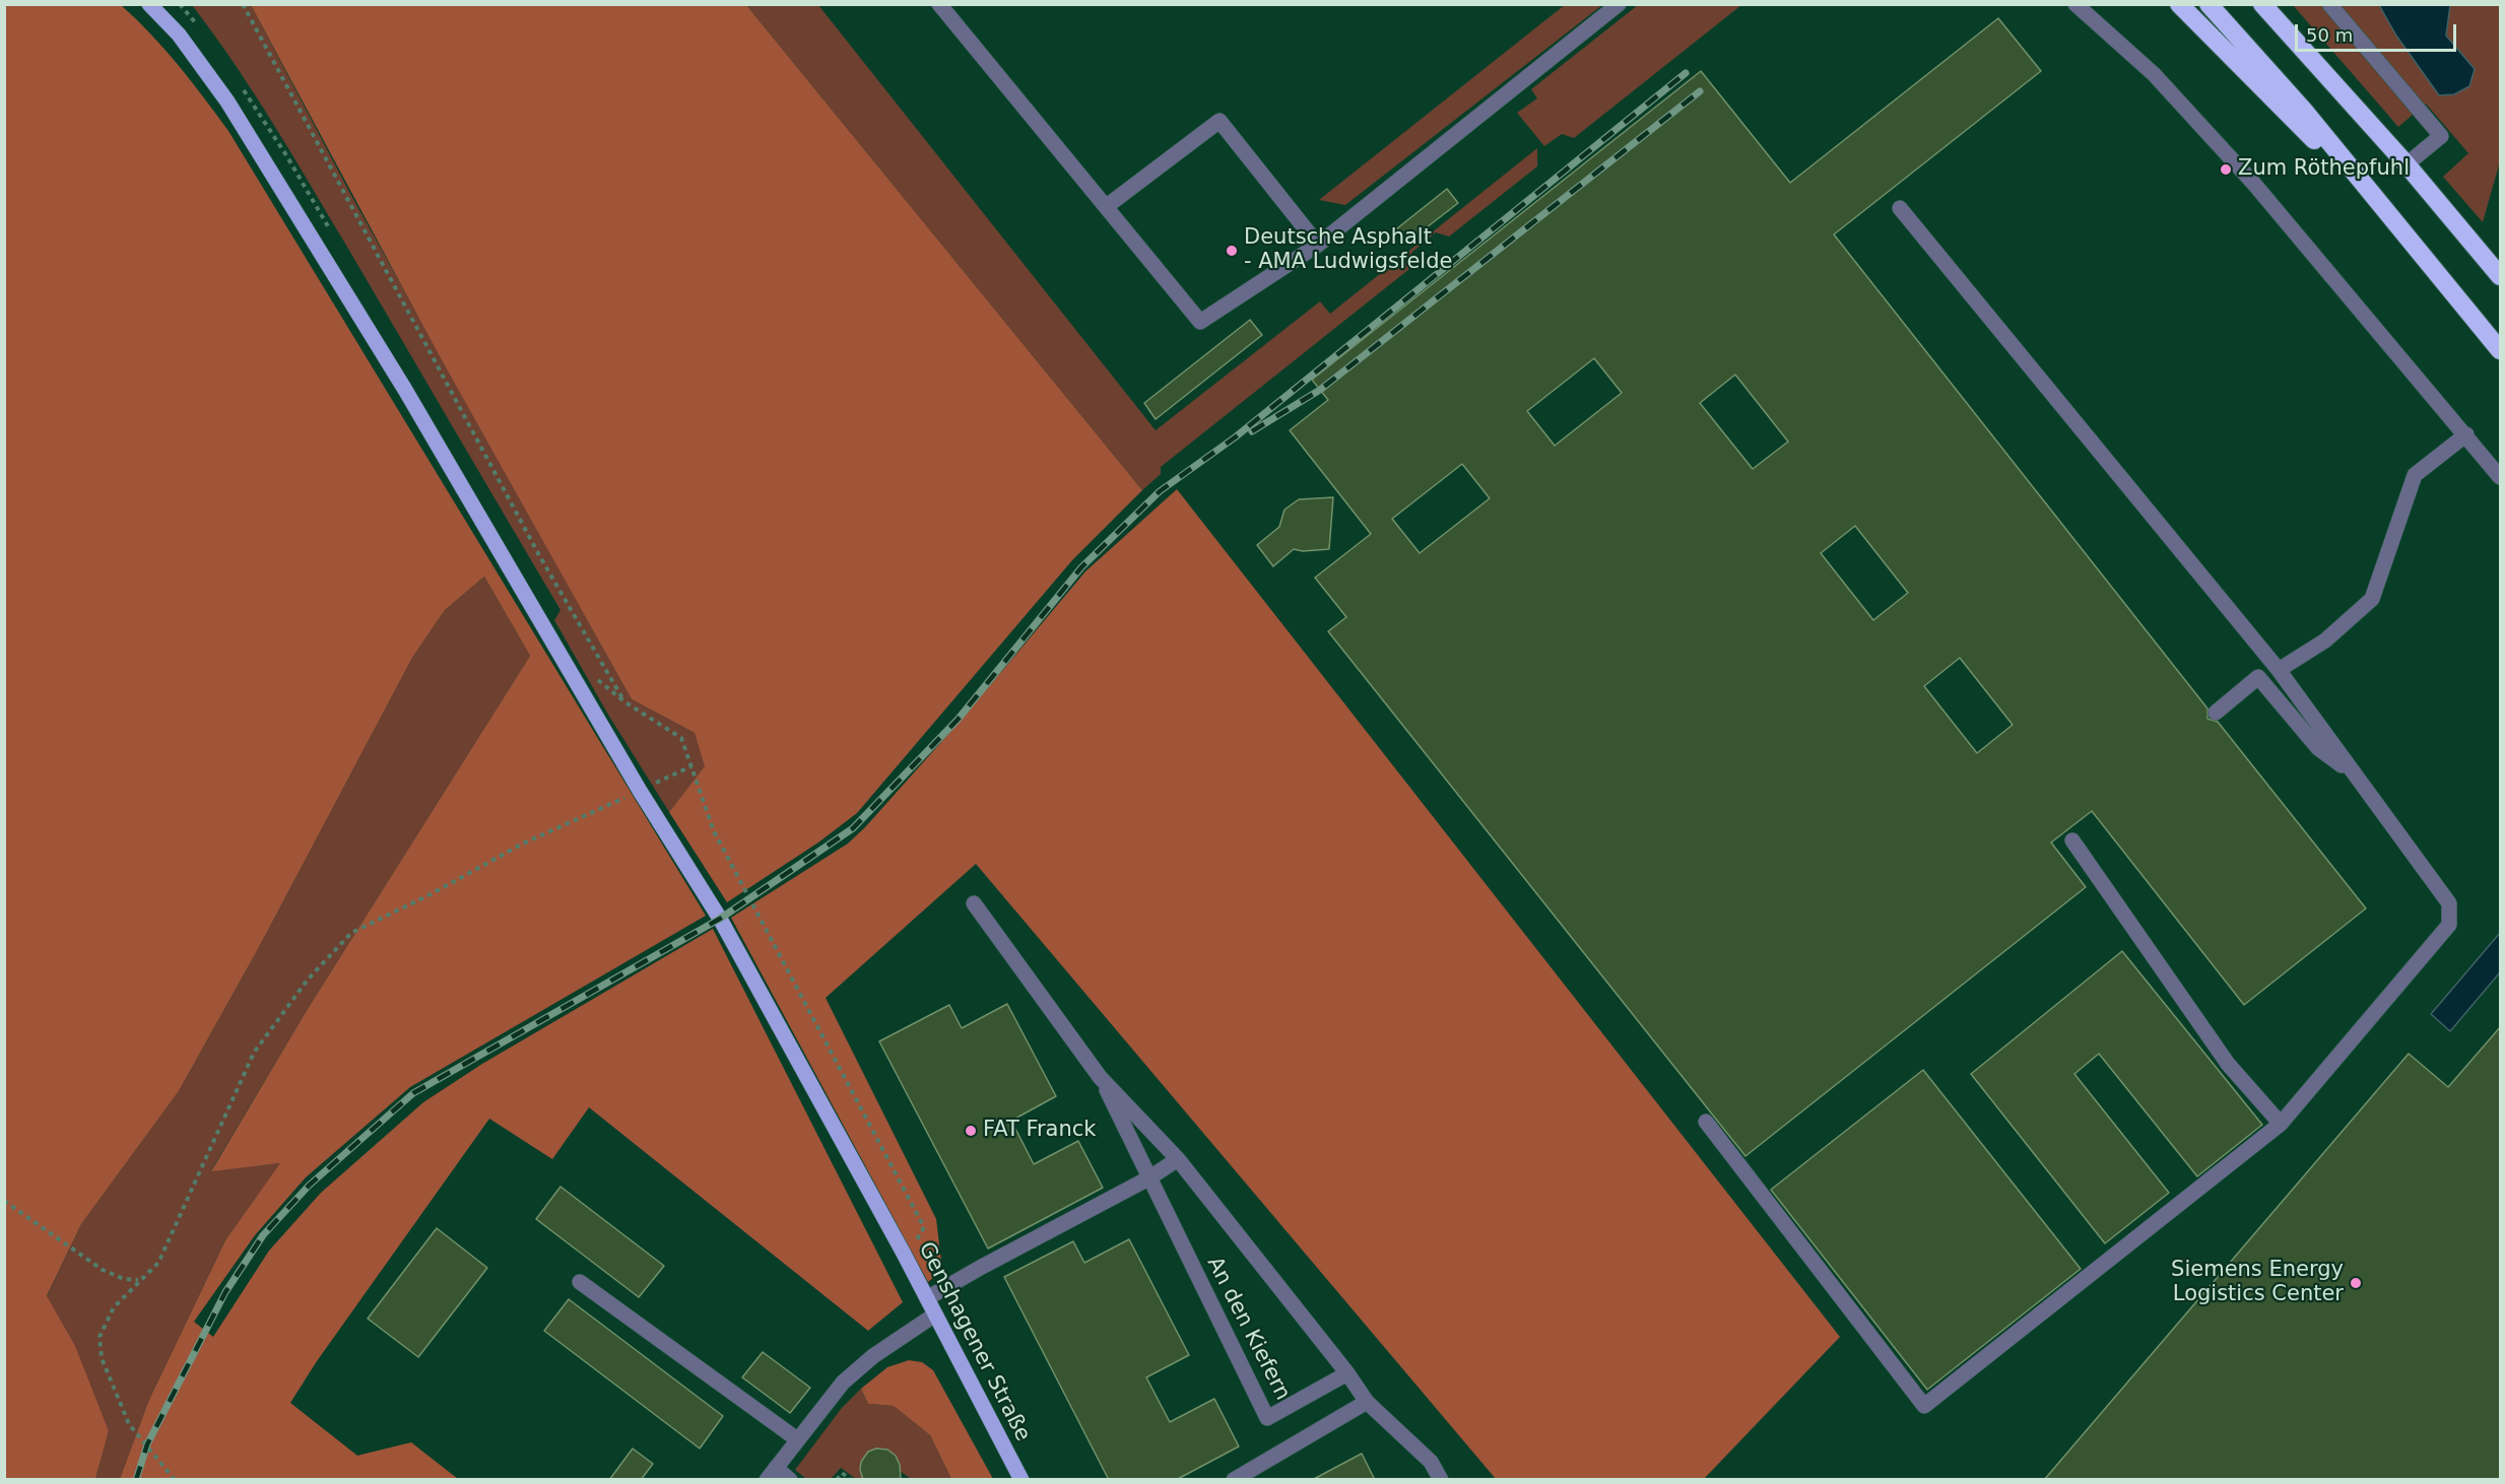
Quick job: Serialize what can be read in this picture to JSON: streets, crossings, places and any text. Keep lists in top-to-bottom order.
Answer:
{
  "streets": {
    "main road": ["Genshagener Straße"],
    "street": ["An den Kiefern"]
  },
  "places": [
    "Zum Röthepfuhl",
    "Deutsche Asphalt - AMA Ludwigsfelde",
    "FAT Franck",
    "Siemens Energy Logistics Center"
  ],
  "scale_bar": "50 m"
}
